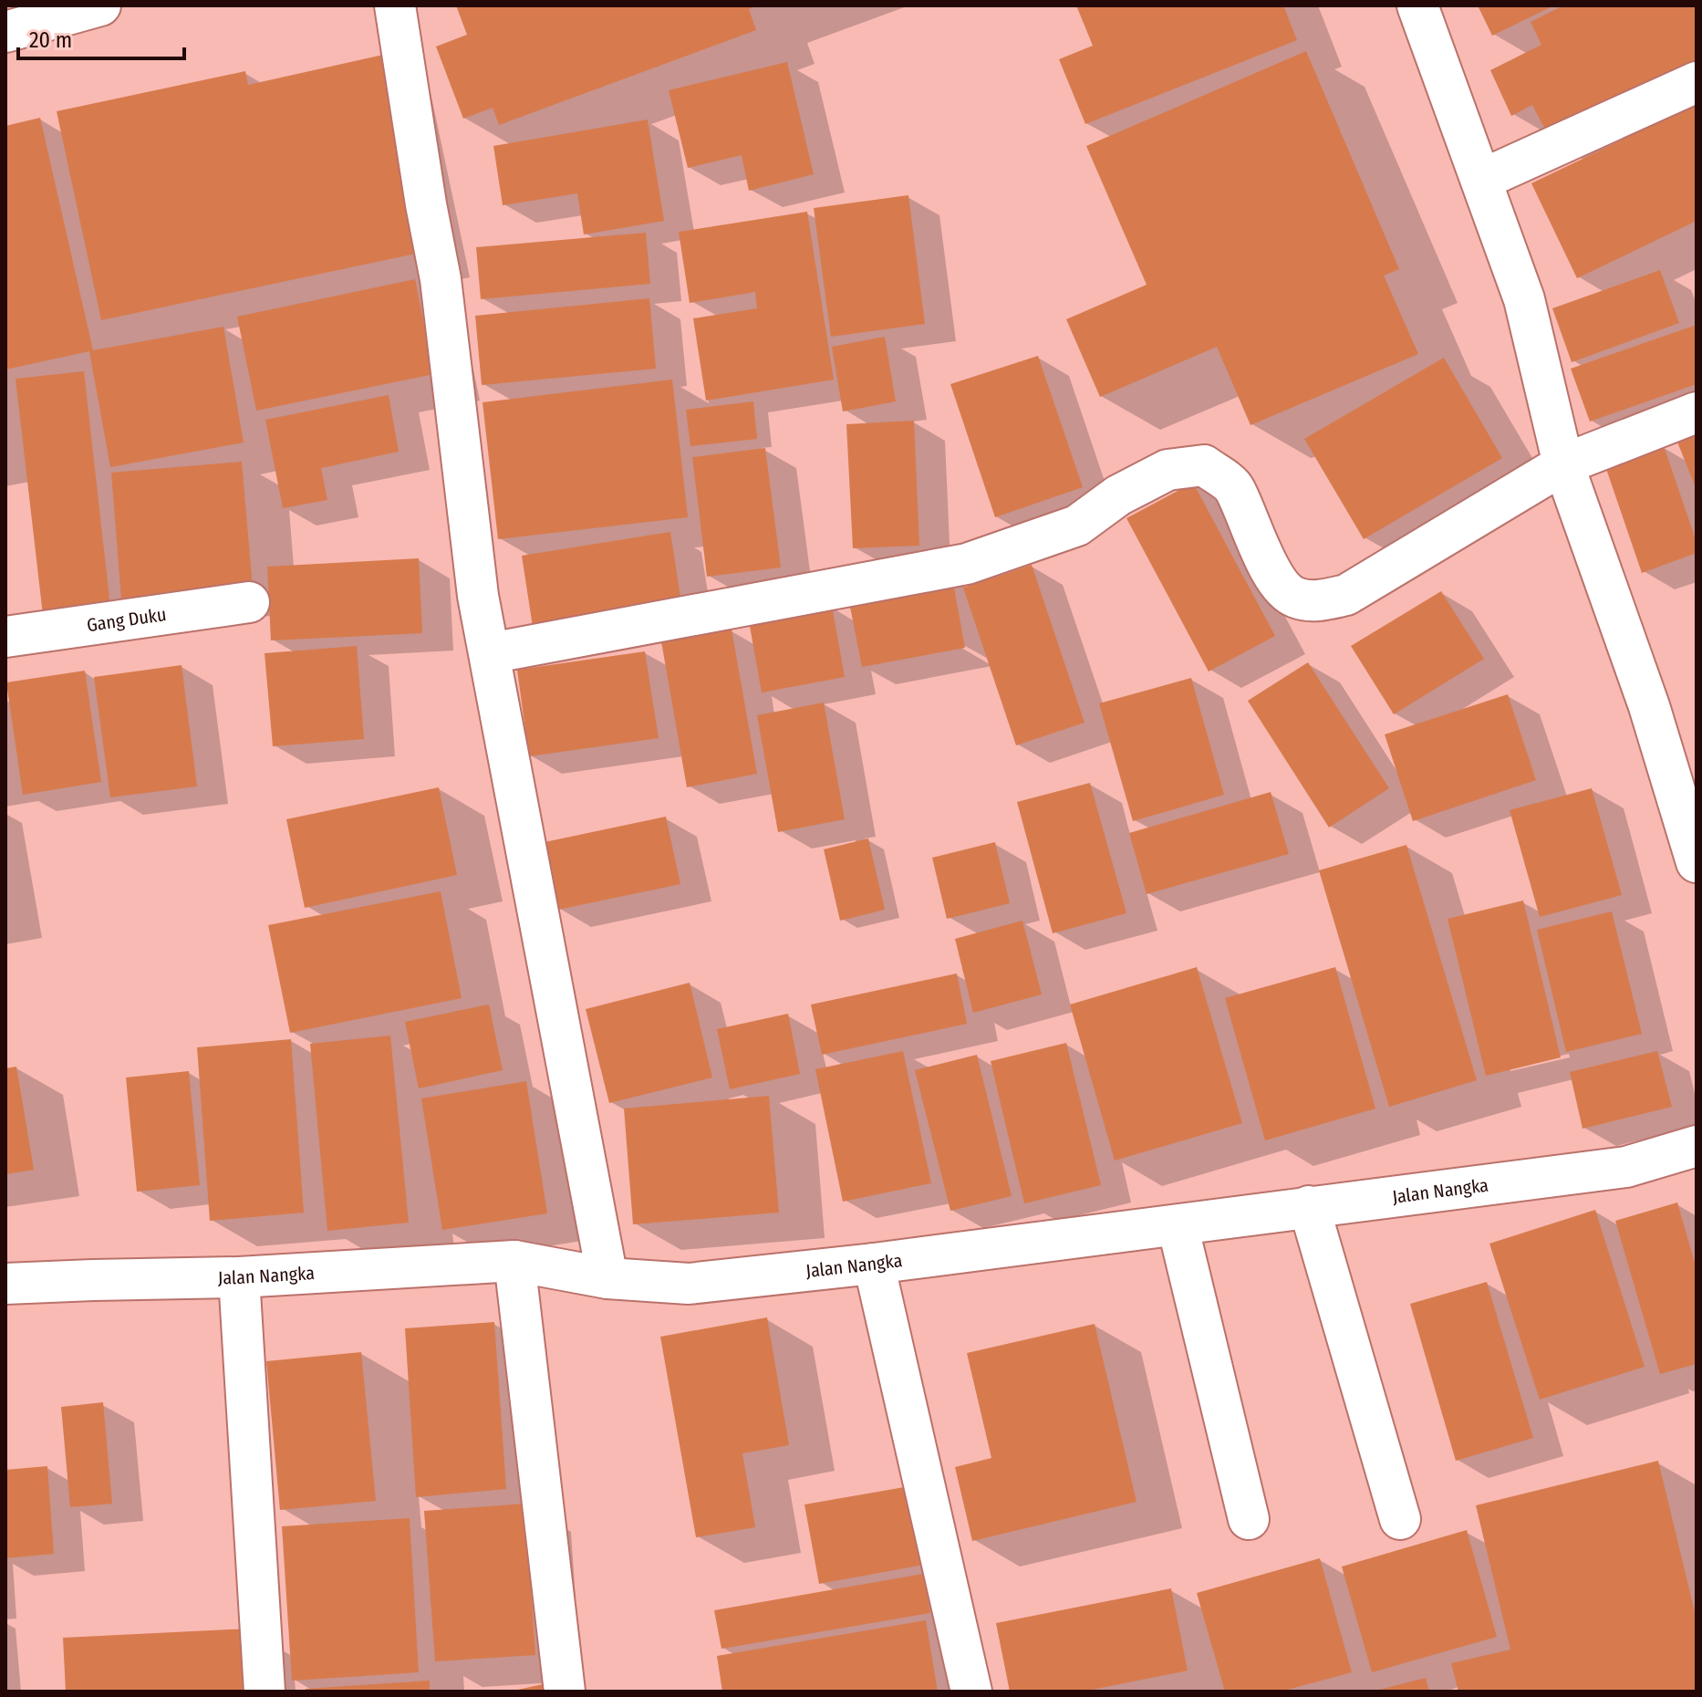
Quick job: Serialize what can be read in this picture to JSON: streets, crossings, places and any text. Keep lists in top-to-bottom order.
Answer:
{
  "streets": {
    "street": ["Gang Duku", "Jalan Nangka"]
  },
  "scale_bar": "20 m"
}
